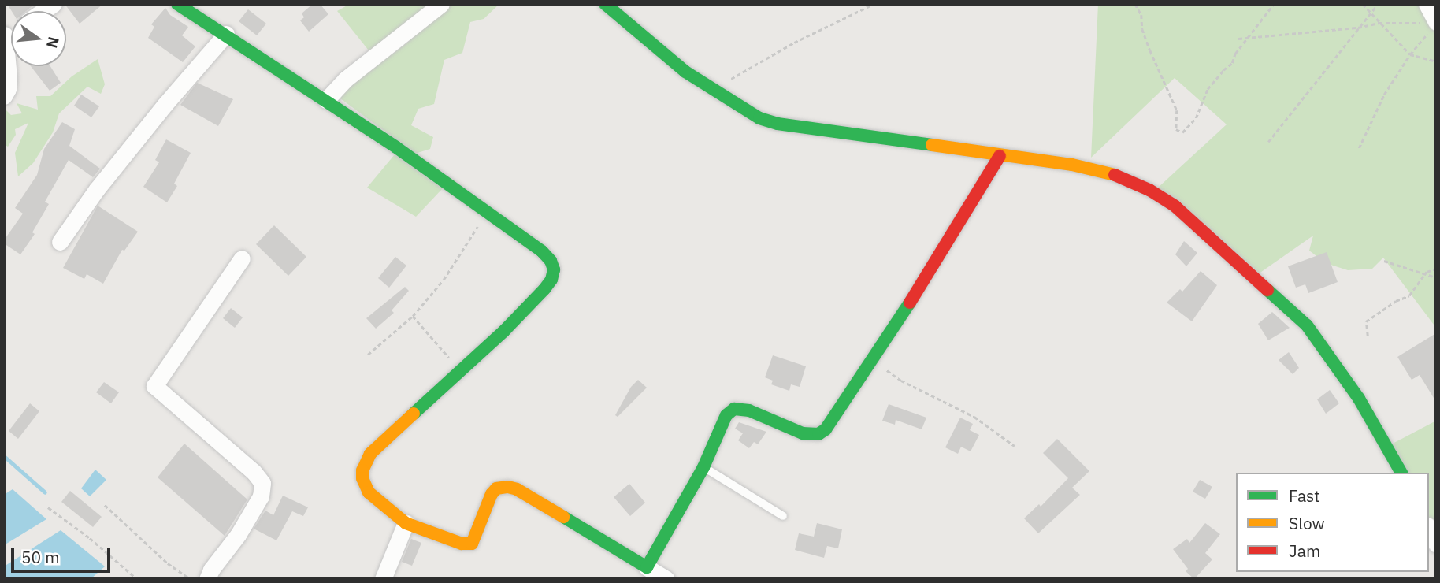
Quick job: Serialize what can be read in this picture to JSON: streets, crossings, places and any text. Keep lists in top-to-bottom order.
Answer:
{
  "legend": ["Fast", "Slow", "Jam"],
  "scale_bar": "50 m",
  "north": "right"
}
